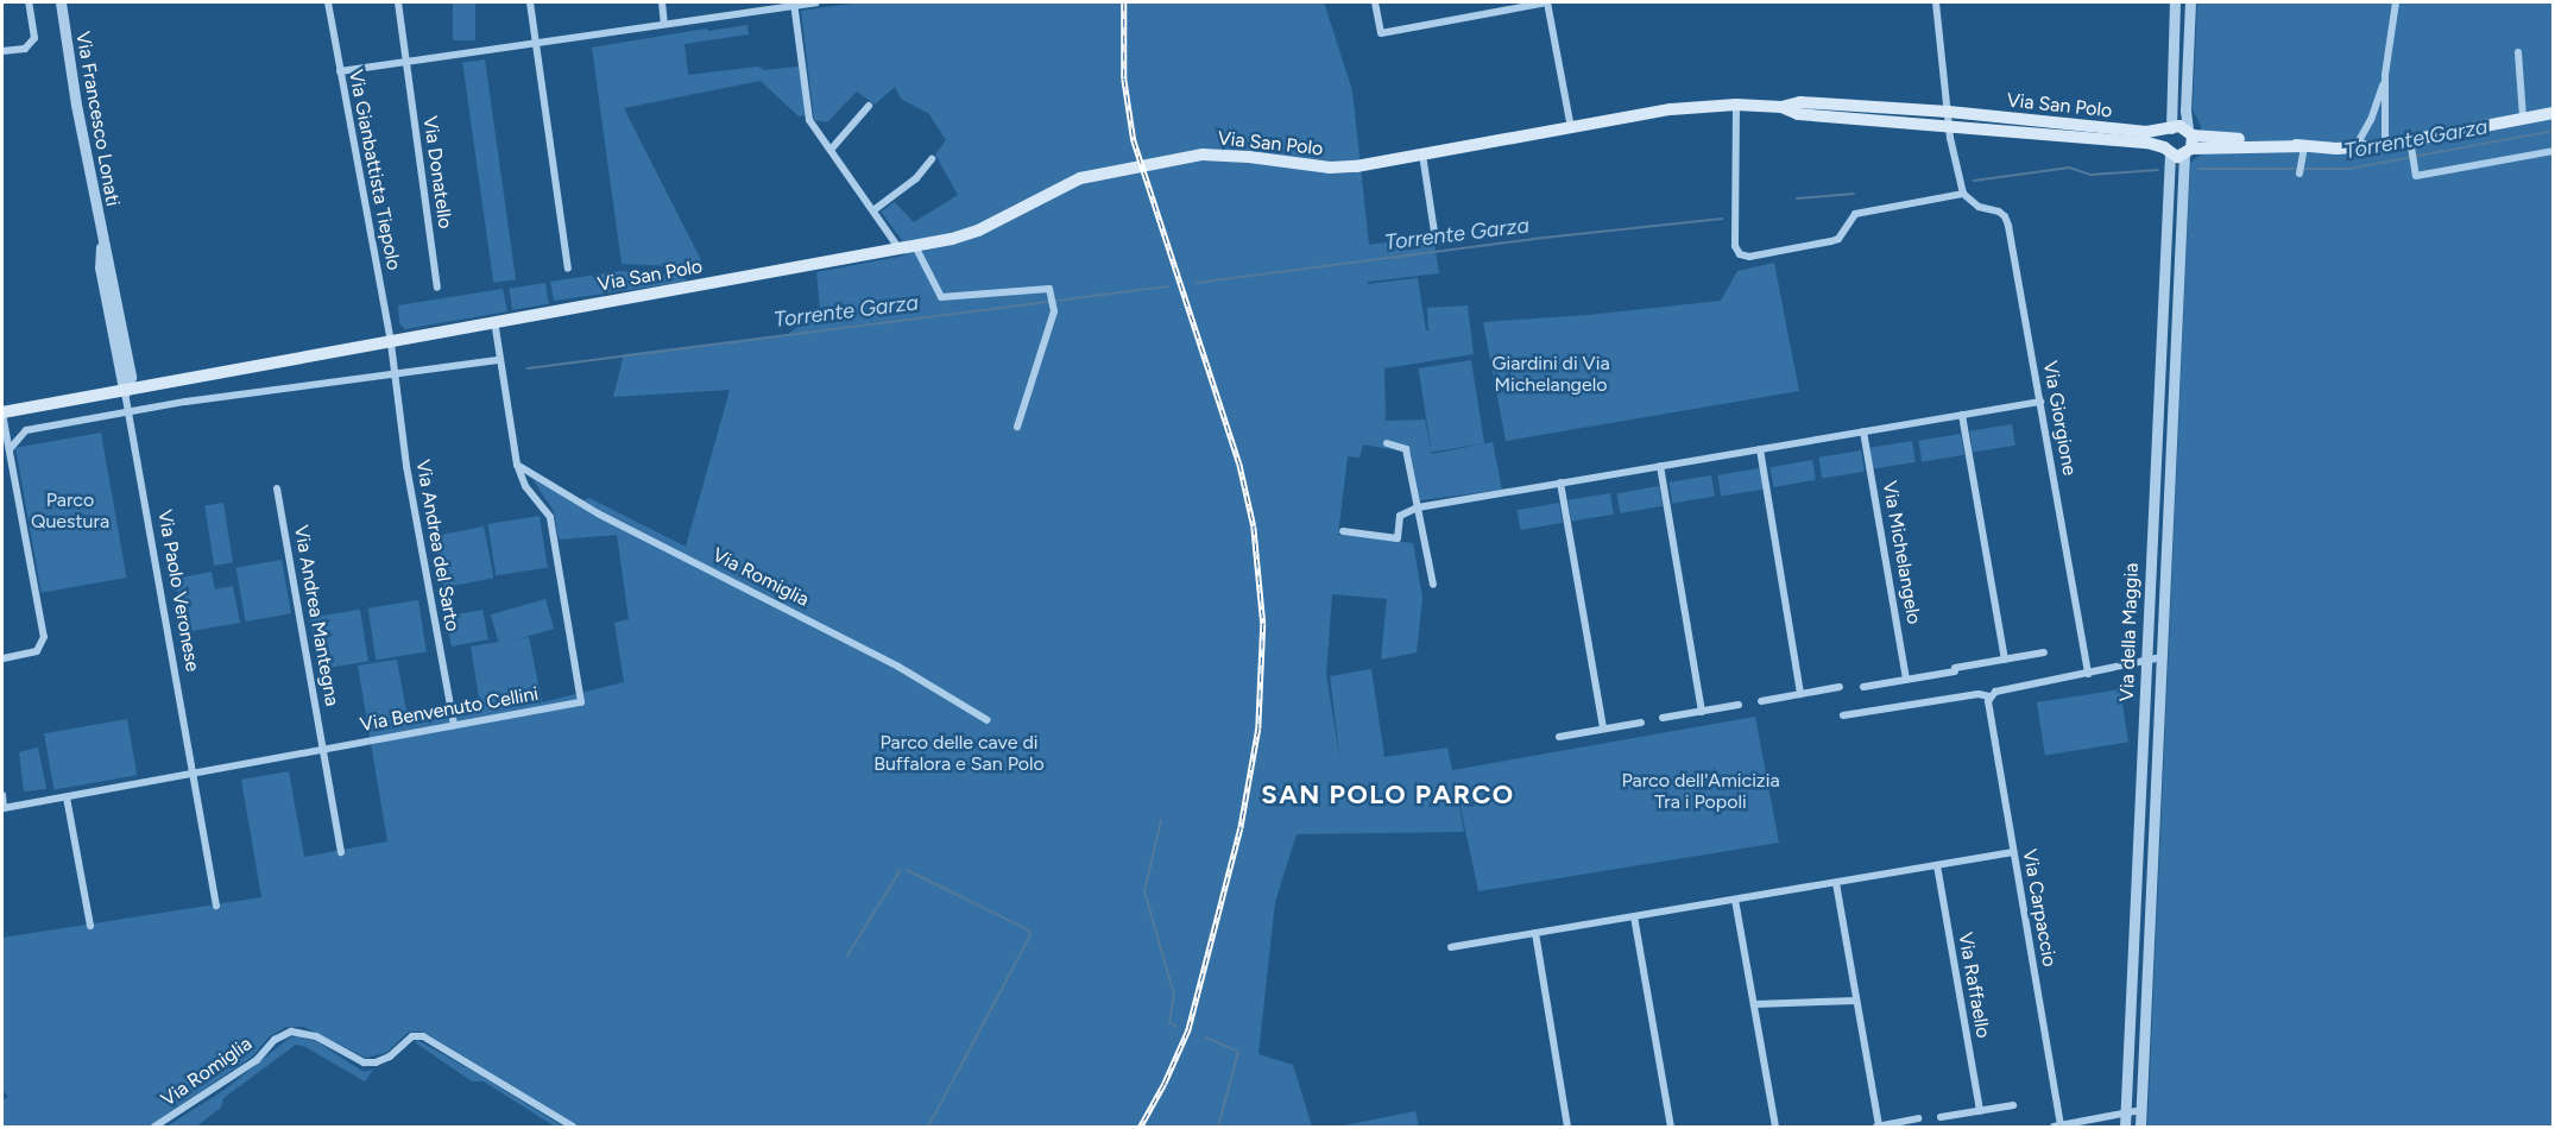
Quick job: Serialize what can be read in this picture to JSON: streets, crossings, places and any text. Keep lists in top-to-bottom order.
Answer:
{
  "streets": {
    "main road": ["Via San Polo"],
    "street": [
      "Via Francesco Lonati",
      "Via Gianbattista Tiepolo",
      "Via Donatello",
      "Via Giorgione",
      "Via Andrea del Sarto",
      "Via Michelangelo",
      "Via Romiglia",
      "Via Paolo Veronese",
      "Via Andrea Mantegna",
      "Via della Maggia",
      "Via Benvenuto Cellini",
      "Via Carpaccio",
      "Via Raffaello"
    ]
  },
  "crossings": [
    ["Via San Polo", "Via Francesco Lonati"],
    ["Via San Polo", "Via Gianbattista Tiepolo"],
    ["Via San Polo", "Via della Maggia"],
    ["Via Andrea del Sarto", "Via Benvenuto Cellini"],
    ["Via Romiglia", "Via Benvenuto Cellini"],
    ["Via Paolo Veronese", "Via Benvenuto Cellini"],
    ["Via Andrea Mantegna", "Via Benvenuto Cellini"]
  ],
  "districts": ["SAN POLO PARCO"],
  "water": ["Torrente Garza"],
  "parks": [
    "Giardini di Via Michelangelo",
    "Parco Questura",
    "Parco delle cave di Buffalora e San Polo",
    "Parco dell'Amicizia Tra i Popoli"
  ]
}
